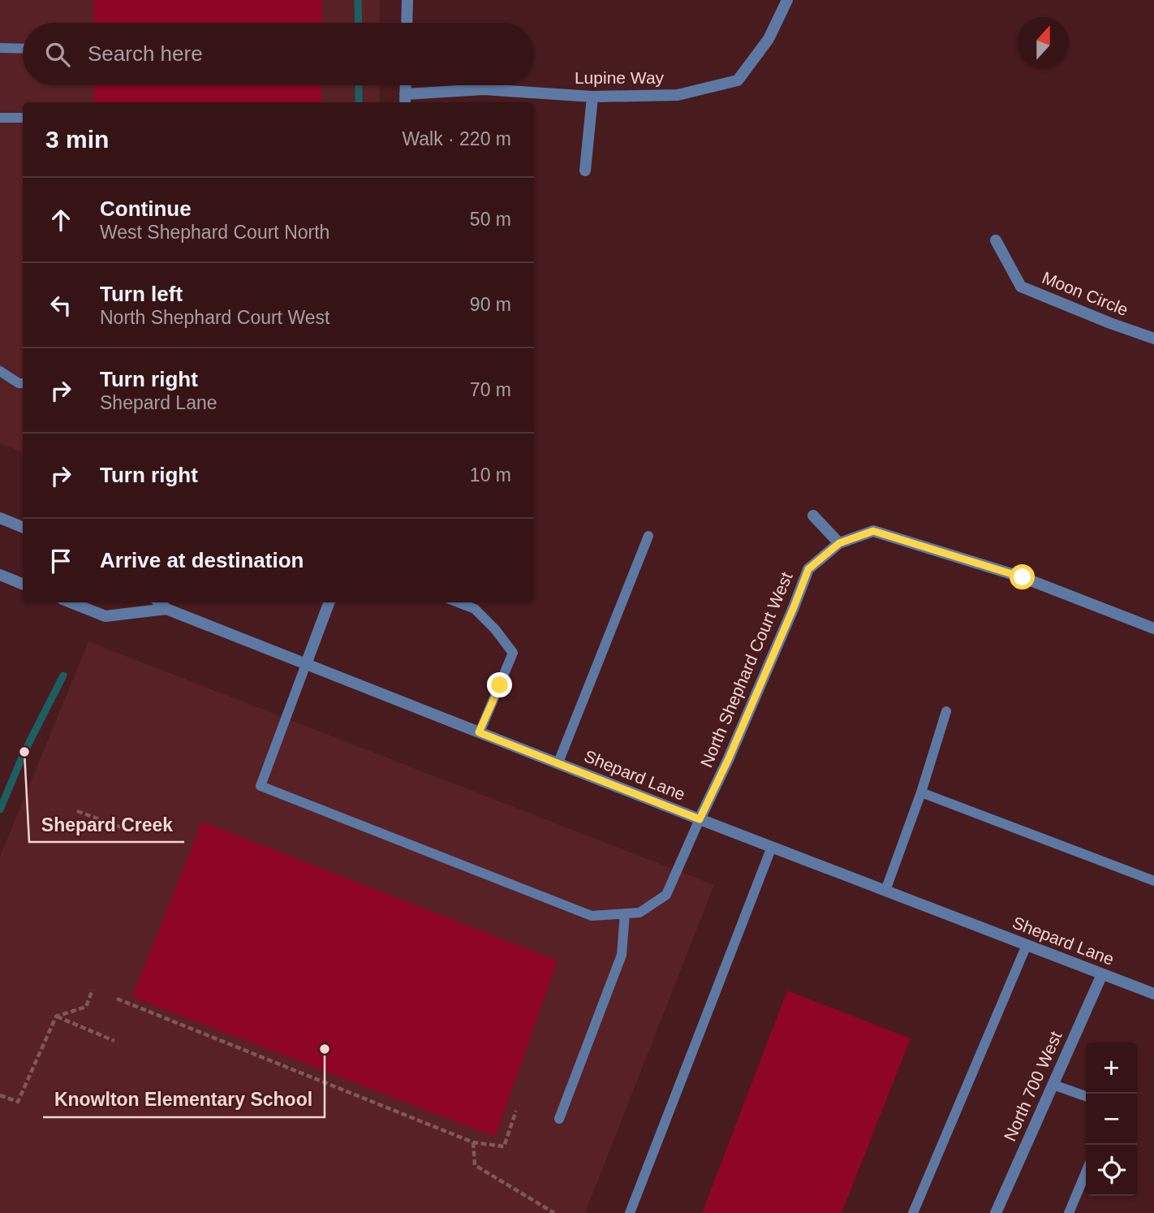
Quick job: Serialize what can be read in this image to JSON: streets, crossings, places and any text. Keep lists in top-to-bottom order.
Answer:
{
  "streets": {
    "street": [
      "Lupine Way",
      "Moon Circle",
      "North Shephard Court West",
      "Shepard Lane",
      "North 700 West"
    ]
  },
  "crossings": [
    ["North Shephard Court West", "Shepard Lane"],
    ["Shepard Lane", "North 700 West"]
  ],
  "places": ["Shepard Creek", "Knowlton Elementary School"],
  "north": "top",
  "page": {
    "search": "Search here",
    "heading": ["3 min", "Walk · 220 m"],
    "list": [
      ["Continue", "West Shephard Court North", "50 m"],
      ["Turn left", "North Shephard Court West", "90 m"],
      ["Turn right", "Shepard Lane", "70 m"],
      ["Turn right", "10 m"],
      "Arrive at destination"
    ],
    "map_buttons": ["+", "−"]
  }
}
